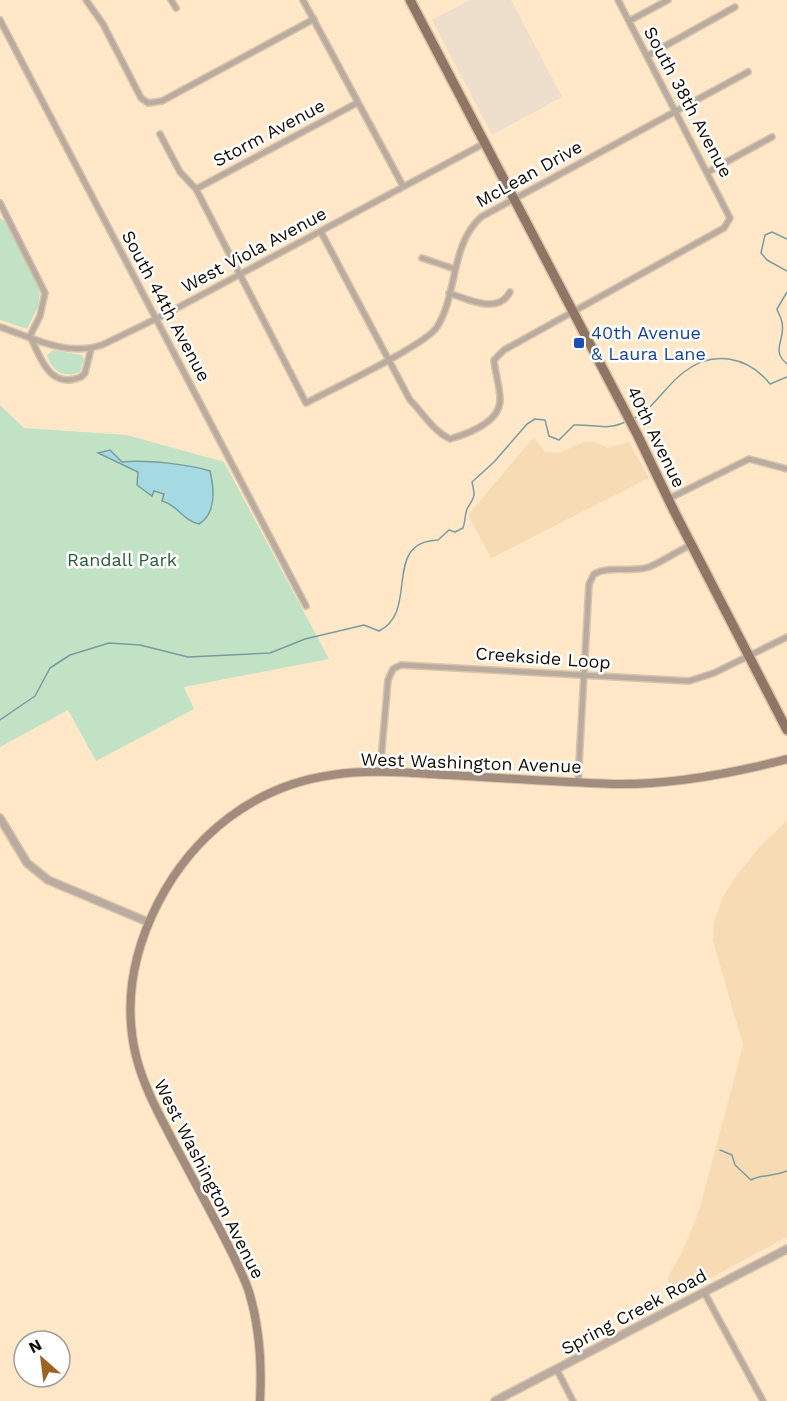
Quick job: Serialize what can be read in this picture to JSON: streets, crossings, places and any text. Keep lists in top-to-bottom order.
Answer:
{
  "streets": {
    "main road": ["40th Avenue", "West Washington Avenue"],
    "street": [
      "South 38th Avenue",
      "Storm Avenue",
      "McLean Drive",
      "West Viola Avenue",
      "South 44th Avenue",
      "Creekside Loop",
      "Spring Creek Road"
    ]
  },
  "crossings": [
    ["South 38th Avenue", "McLean Drive"],
    ["South 38th Avenue", "40th Avenue"],
    ["McLean Drive", "West Viola Avenue"],
    ["McLean Drive", "40th Avenue"],
    ["West Viola Avenue", "South 44th Avenue"],
    ["West Viola Avenue", "40th Avenue"],
    ["40th Avenue", "Creekside Loop"],
    ["Creekside Loop", "West Washington Avenue"]
  ],
  "parks": ["Randall Park"],
  "places": {
    "transit": ["40th Avenue & Laura Lane"]
  },
  "north": "top left"
}
